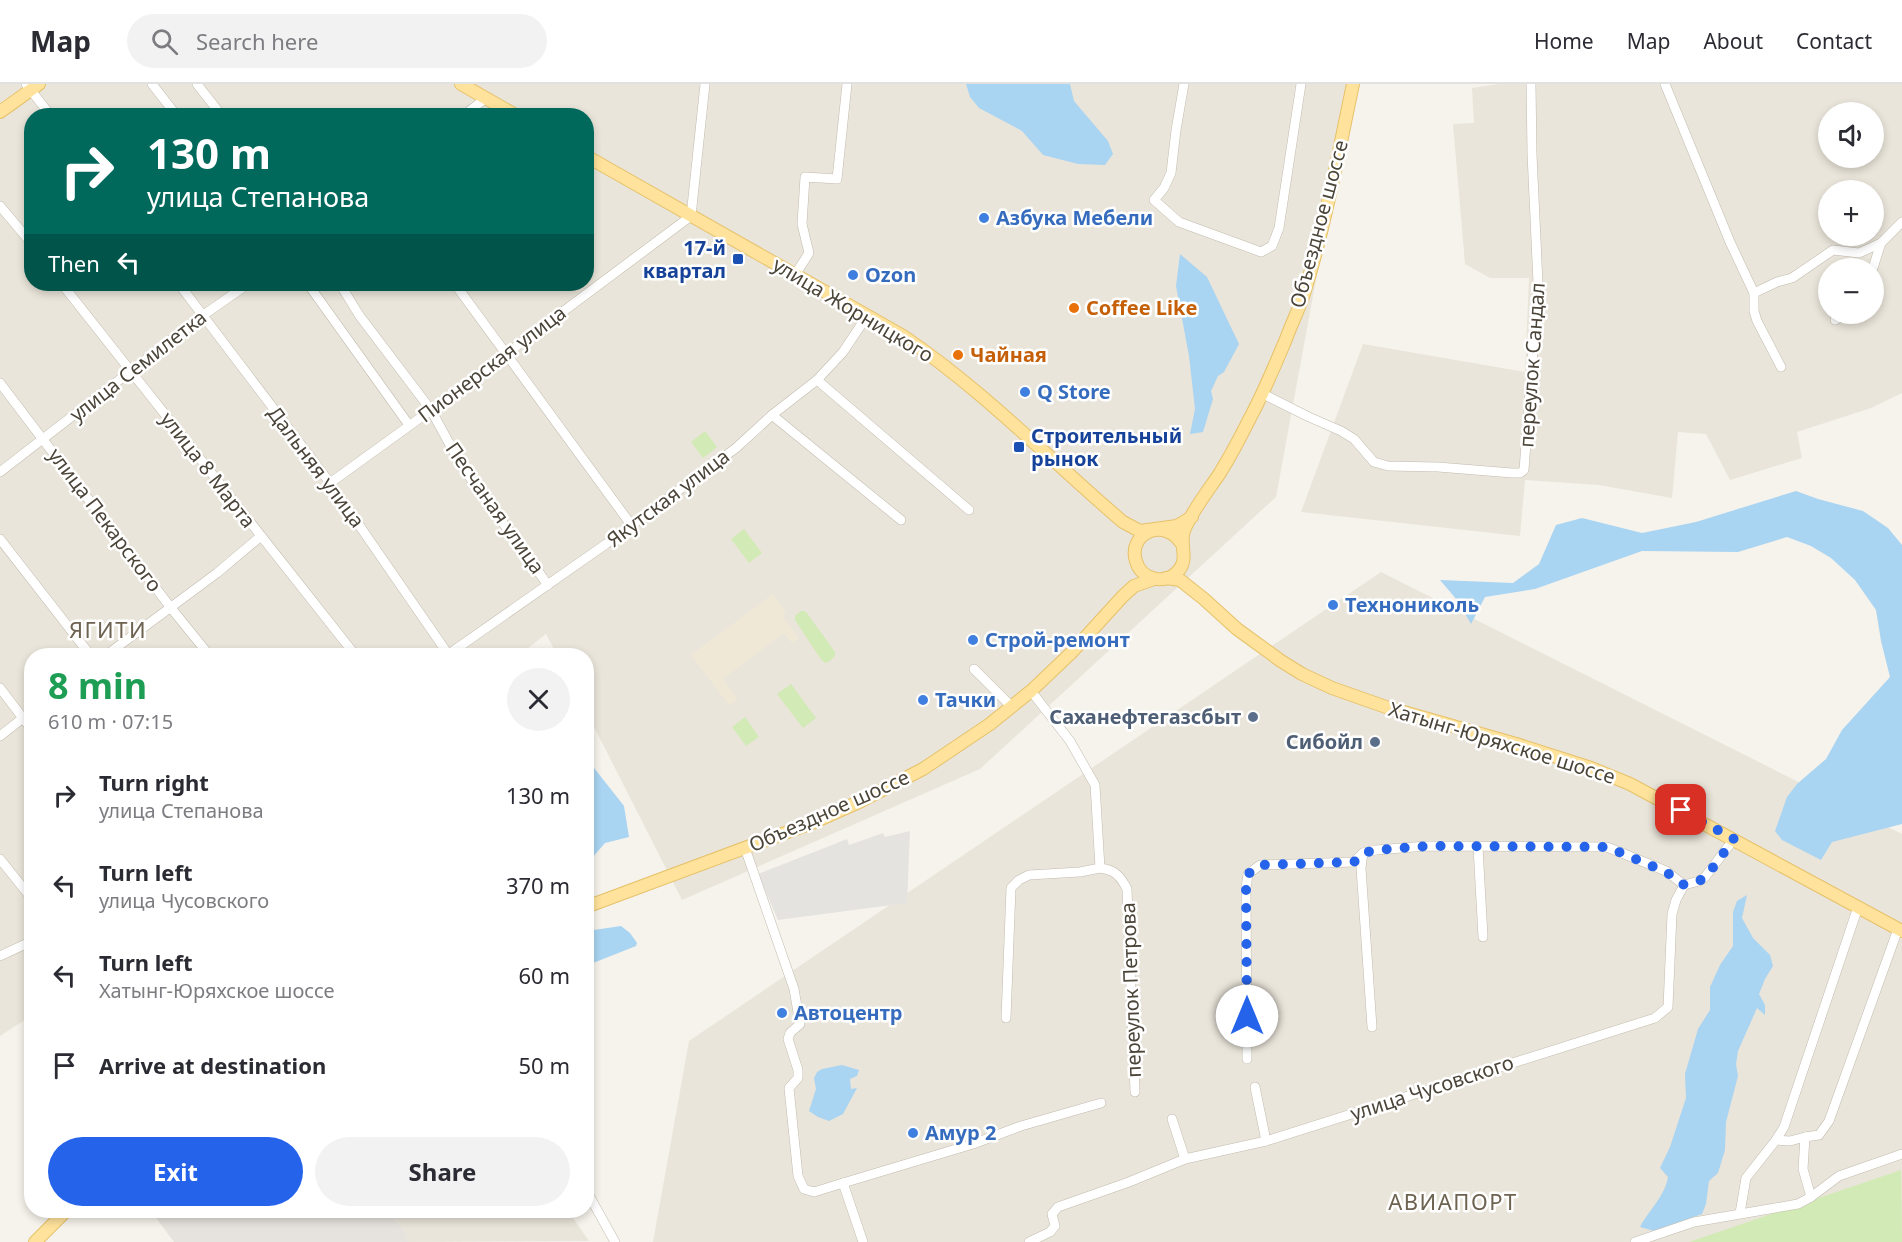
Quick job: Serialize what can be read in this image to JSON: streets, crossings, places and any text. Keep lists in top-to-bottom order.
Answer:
{
  "streets": {
    "main road": ["Объездное шоссе", "улица Жорницкого", "Хатынг-Юряхское шоссе"],
    "street": [
      "Пионерская улица",
      "переулок Сандал",
      "улица Семилетка",
      "Дальняя улица",
      "улица 8 Марта",
      "Якутская улица",
      "Песчаная улица",
      "улица Пекарского",
      "переулок Петрова",
      "улица Чусовского"
    ]
  },
  "crossings": [
    ["Объездное шоссе", "улица Жорницкого"],
    ["Объездное шоссе", "переулок Сандал"],
    ["Объездное шоссе", "Хатынг-Юряхское шоссе"],
    ["улица Жорницкого", "Пионерская улица"],
    ["улица Жорницкого", "Якутская улица"],
    ["улица Жорницкого", "Хатынг-Юряхское шоссе"],
    ["Пионерская улица", "Дальняя улица"],
    ["Пионерская улица", "Песчаная улица"],
    ["улица Семилетка", "Дальняя улица"],
    ["улица Семилетка", "улица 8 Марта"],
    ["улица Семилетка", "улица Пекарского"],
    ["Якутская улица", "Песчаная улица"]
  ],
  "districts": ["ЯГИТИ", "АВИАПОРТ"],
  "places": {
    "other": [
      "Азбука Мебели",
      "Ozon",
      "Coffee Like",
      "Чайная",
      "Q Store",
      "Технониколь",
      "Строй-ремонт",
      "Тачки",
      "Саханефтегазсбыт",
      "Сибойл",
      "Автоцентр",
      "Амур 2"
    ],
    "transit": ["17-й квартал", "Строительный рынок"]
  },
  "page": {
    "header": "Map",
    "search": "Search here",
    "nav": [
      "Home",
      "Map",
      "About",
      "Contact"
    ],
    "map_buttons": ["+", "−"],
    "turn": ["130 m", "улица Степанова"],
    "then": "Then",
    "heading": ["8 min", "610 m · 07:15"],
    "list": [
      {
        "name": "Turn right",
        "note": "улица Степанова",
        "value": "130 m"
      },
      {
        "name": "Turn left",
        "note": "улица Чусовского",
        "value": "370 m"
      },
      {
        "name": "Turn left",
        "note": "Хатынг-Юряхское шоссе",
        "value": "60 m"
      },
      {
        "name": "Arrive at destination",
        "value": "50 m"
      }
    ],
    "buttons": ["Exit", "Share"]
  }
}
